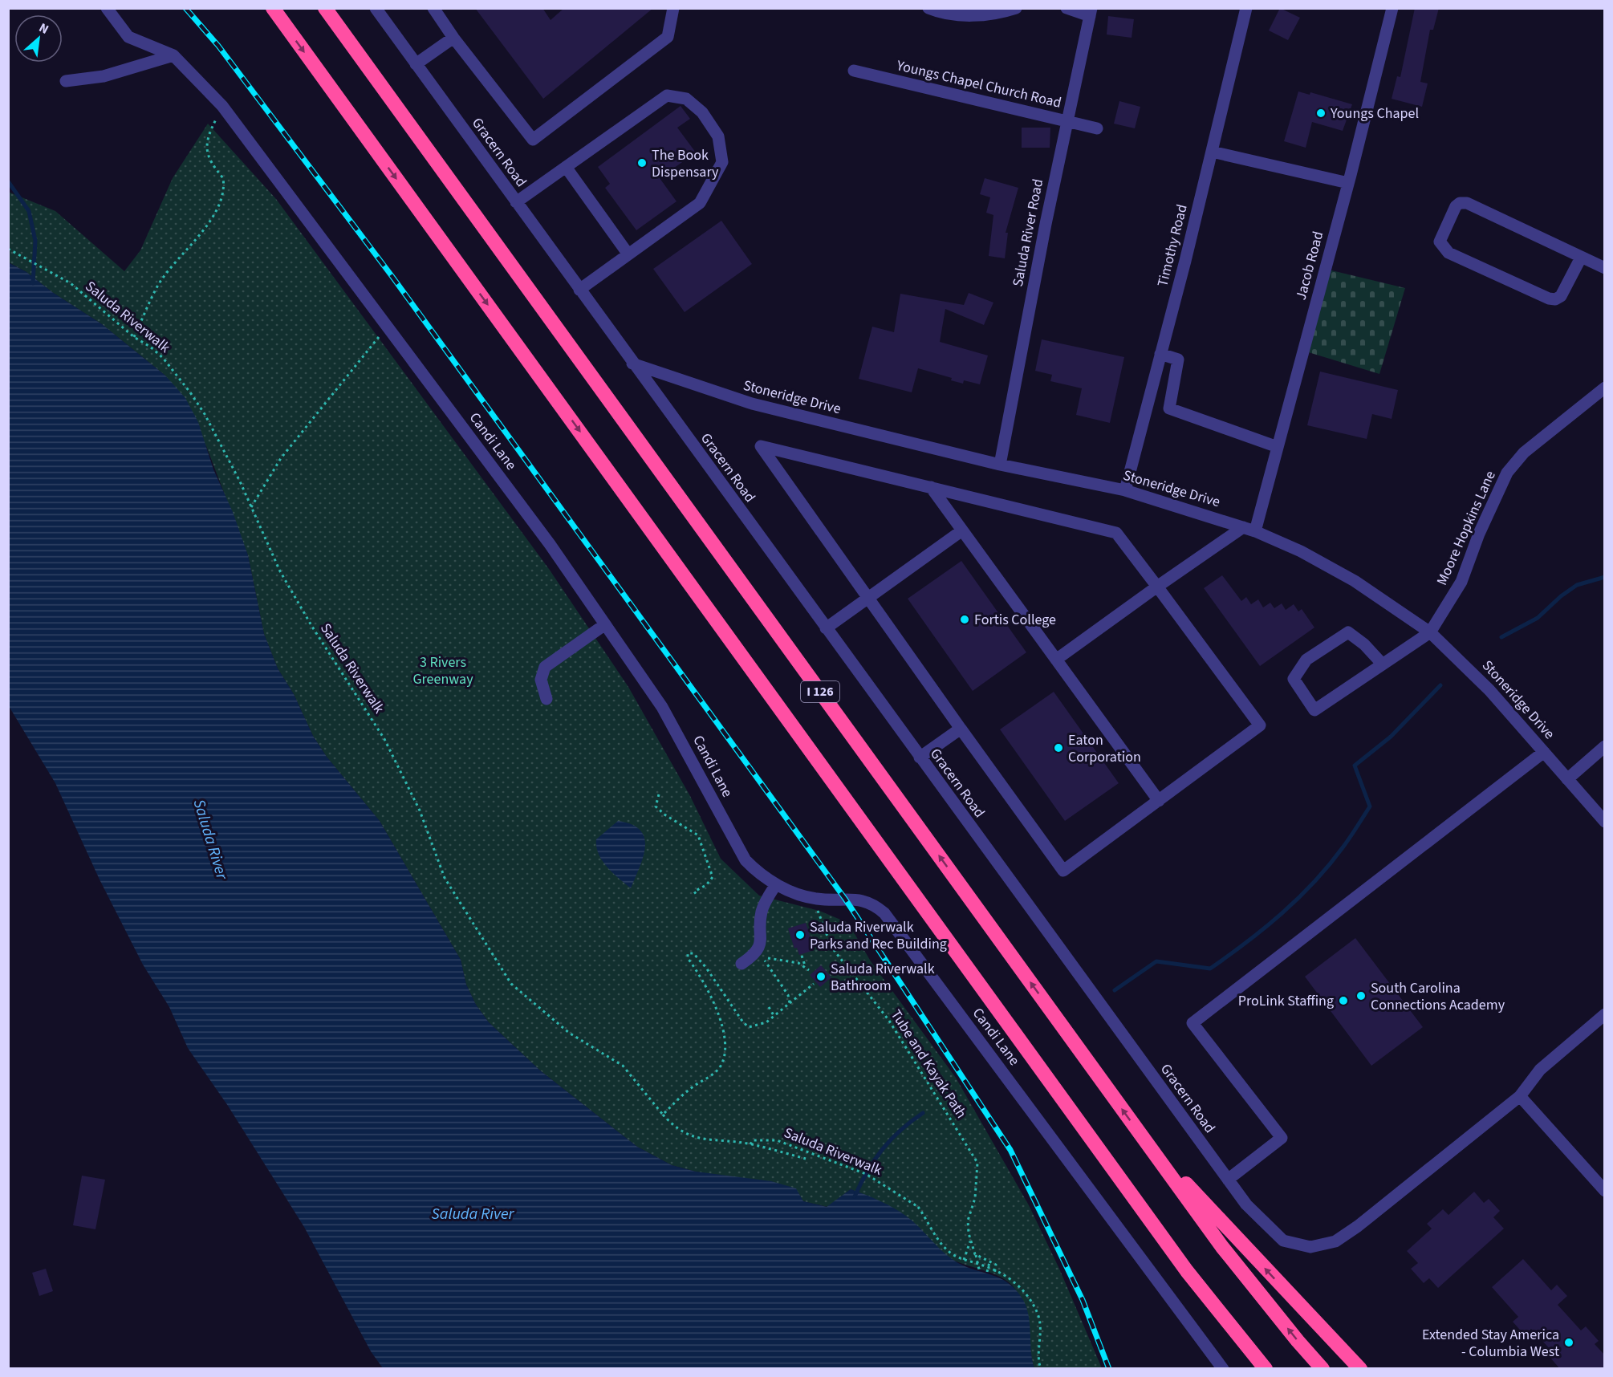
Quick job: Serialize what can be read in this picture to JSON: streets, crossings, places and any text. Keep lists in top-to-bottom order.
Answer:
{
  "streets": {
    "highway": ["I 126"],
    "street": [
      "Youngs Chapel Church Road",
      "Gracern Road",
      "Saluda River Road",
      "Timothy Road",
      "Jacob Road",
      "Stoneridge Drive",
      "Candi Lane",
      "Moore Hopkins Lane"
    ],
    "path": ["Saluda Riverwalk", "Tube and Kayak Path"]
  },
  "crossings": [
    ["Youngs Chapel Church Road", "Saluda River Road"],
    ["Gracern Road", "Stoneridge Drive"],
    ["Saluda River Road", "Stoneridge Drive"],
    ["Timothy Road", "Stoneridge Drive"],
    ["Jacob Road", "Stoneridge Drive"],
    ["Stoneridge Drive", "Moore Hopkins Lane"],
    ["Candi Lane", "Tube and Kayak Path"]
  ],
  "water": ["Saluda River"],
  "parks": ["3 Rivers Greenway"],
  "places": [
    "Youngs Chapel",
    "The Book Dispensary",
    "Fortis College",
    "Eaton Corporation",
    "Saluda Riverwalk Parks and Rec Building",
    "Saluda Riverwalk Bathroom",
    "South Carolina Connections Academy",
    "ProLink Staffing",
    "Extended Stay America - Columbia West"
  ],
  "north": "top right"
}
